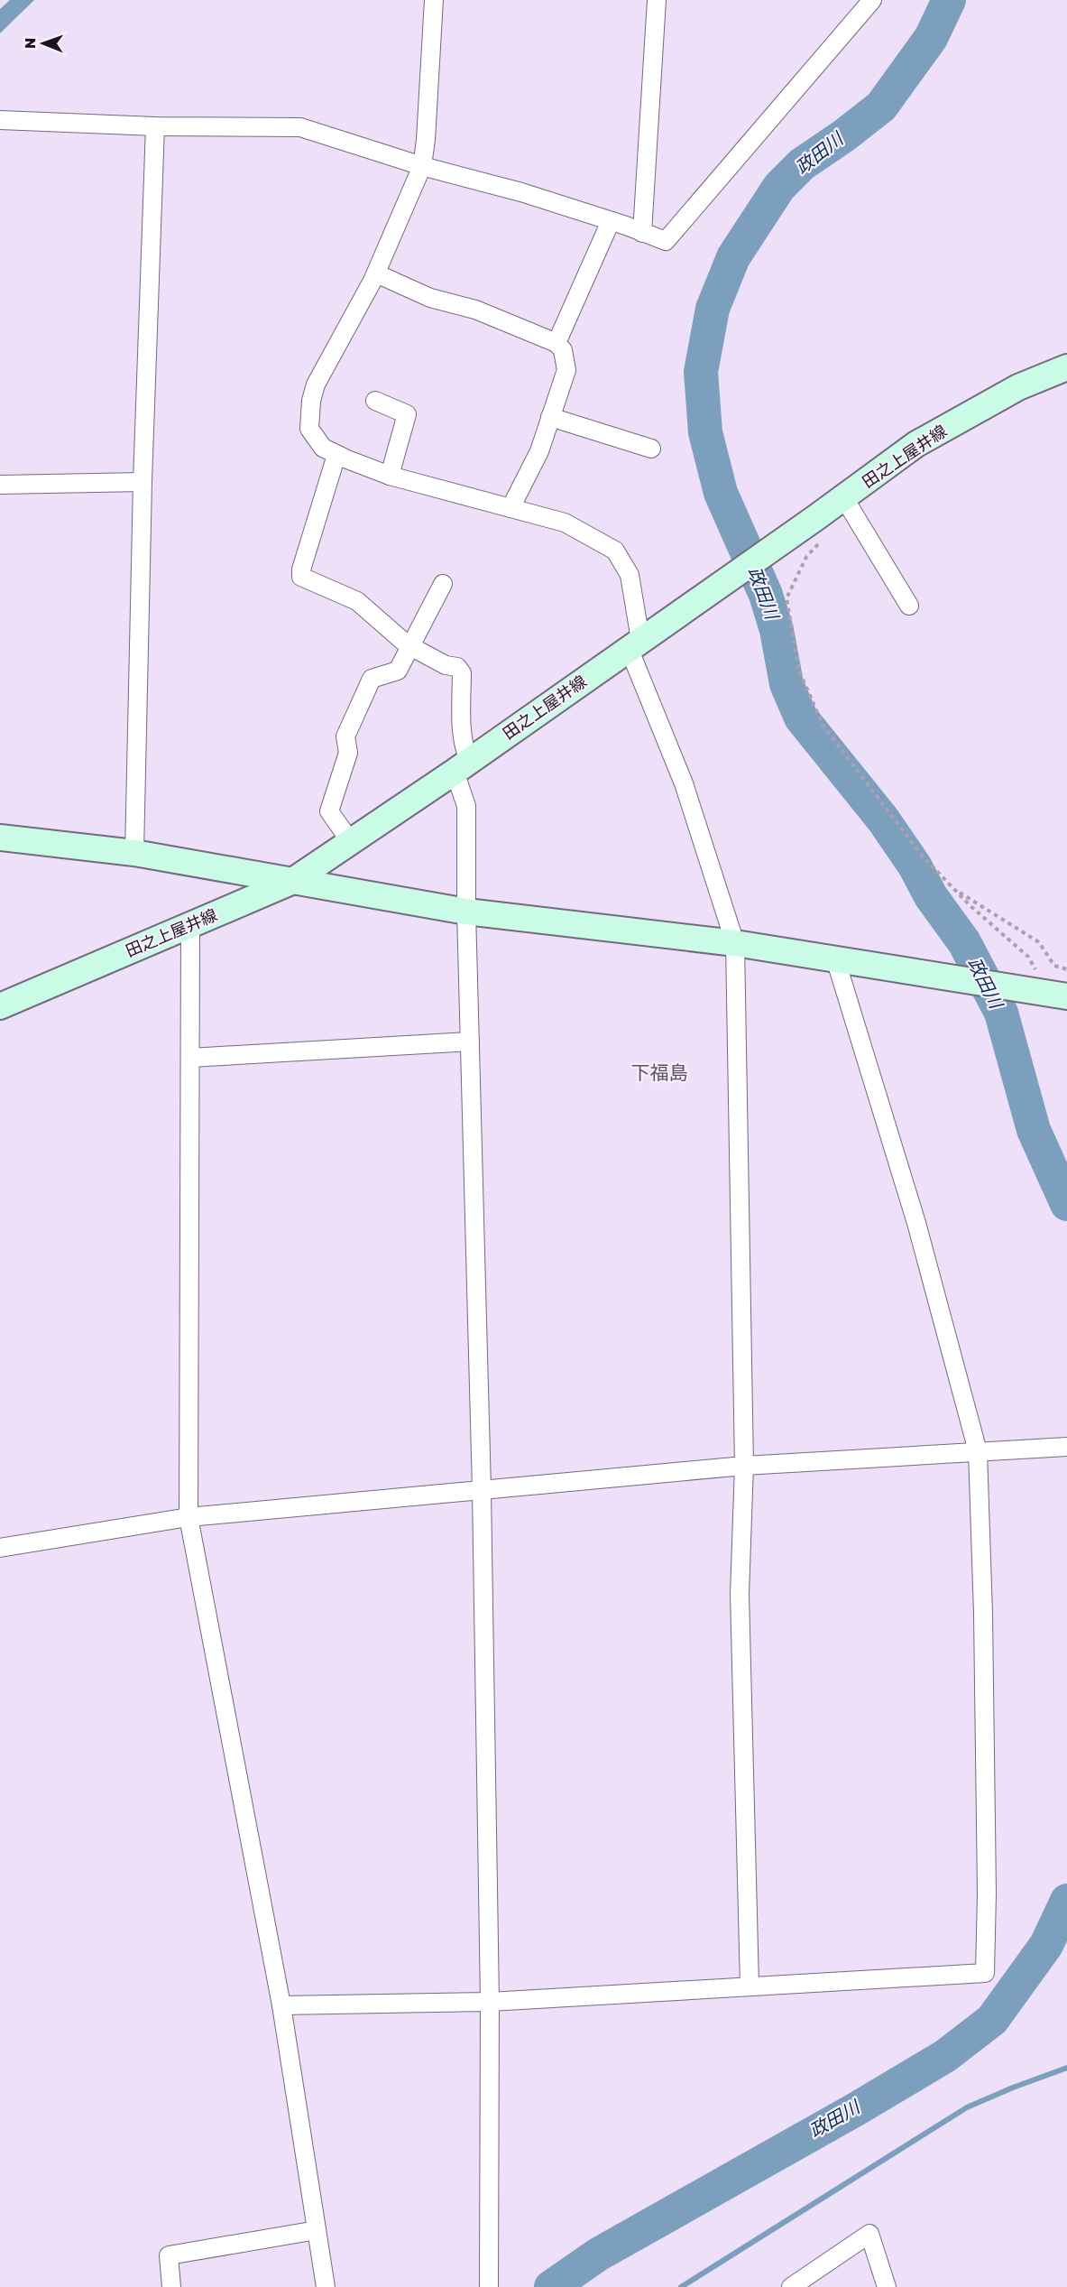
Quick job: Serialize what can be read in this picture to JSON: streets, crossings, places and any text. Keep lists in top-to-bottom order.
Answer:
{
  "streets": {
    "main road": ["田之上屋井線"]
  },
  "districts": ["下福島"],
  "water": ["政田川"],
  "north": "left"
}
